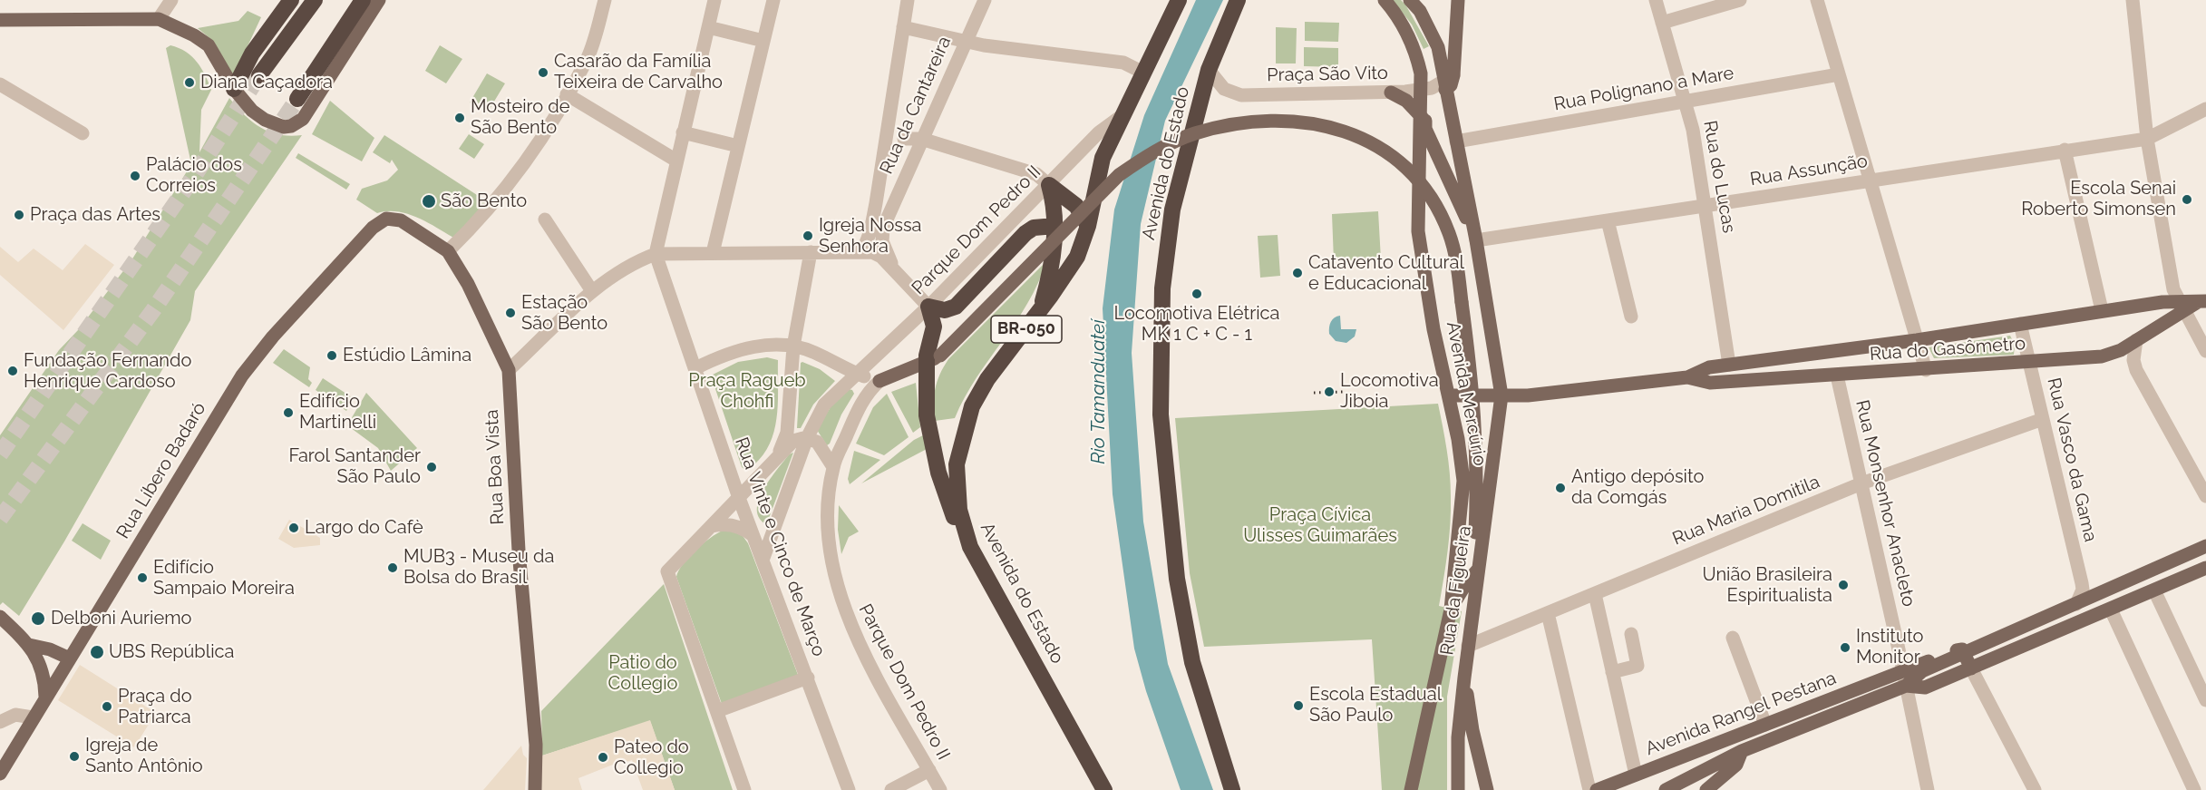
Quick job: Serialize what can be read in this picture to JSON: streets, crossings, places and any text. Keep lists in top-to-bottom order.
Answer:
{
  "streets": {
    "highway": ["Avenida do Estado", "BR-050"],
    "main road": [
      "Rua do Gasômetro",
      "Avenida Mercúrio",
      "Rua Boa Vista",
      "Rua Líbero Badaró",
      "Rua da Figueira",
      "Avenida Rangel Pestana"
    ],
    "street": [
      "Praça São Vito",
      "Rua Polignano a Mare",
      "Rua da Cantareira",
      "Rua Assunção",
      "Rua do Lucas",
      "Parque Dom Pedro II",
      "Rua Vasco da Gama",
      "Rua Monsenhor Anacleto",
      "Rua Maria Domitila",
      "Rua Vinte e Cinco de Março"
    ]
  },
  "crossings": [
    ["Praça São Vito", "Avenida do Estado"],
    ["Praça São Vito", "Avenida Mercúrio"],
    ["Rua Polignano a Mare", "Rua do Lucas"],
    ["Rua Polignano a Mare", "Avenida Mercúrio"],
    ["Avenida do Estado", "Parque Dom Pedro II"],
    ["Rua Assunção", "Rua do Lucas"],
    ["Rua Assunção", "Avenida Mercúrio"],
    ["Rua do Lucas", "Rua do Gasômetro"],
    ["Parque Dom Pedro II", "Rua Vinte e Cinco de Março"],
    ["Rua do Gasômetro", "Avenida Mercúrio"],
    ["Rua do Gasômetro", "Rua Vasco da Gama"],
    ["Rua do Gasômetro", "Rua Monsenhor Anacleto"],
    ["Rua do Gasômetro", "Rua da Figueira"],
    ["Avenida Mercúrio", "Rua da Figueira"],
    ["Rua Vasco da Gama", "Rua Maria Domitila"],
    ["Rua Vasco da Gama", "Avenida Rangel Pestana"],
    ["Rua Boa Vista", "Rua Líbero Badaró"],
    ["Rua Monsenhor Anacleto", "Rua Maria Domitila"],
    ["Rua Monsenhor Anacleto", "Avenida Rangel Pestana"],
    ["Rua Maria Domitila", "Rua da Figueira"]
  ],
  "water": ["Rio Tamanduateí"],
  "parks": ["Praça Ragueb Chohfi", "Praça Cívica Ulisses Guimarães", "Patio do Collegio"],
  "places": [
    "Casarão da Família Teixeira de Carvalho",
    "Diana Caçadora",
    "Mosteiro de São Bento",
    "Palácio dos Correios",
    "Escola Senai Roberto Simonsen",
    "São Bento",
    "Praça das Artes",
    "Igreja Nossa Senhora",
    "Catavento Cultural e Educacional",
    "Locomotiva Elétrica MK 1 C + C - 1",
    "Estação São Bento",
    "Estúdio Lâmina",
    "Fundação Fernando Henrique Cardoso",
    "Locomotiva Jiboia",
    "Edifício Martinelli",
    "Farol Santander São Paulo",
    "Antigo depósito da Comgás",
    "Largo do Cafè",
    "MUB3 - Museu da Bolsa do Brasil",
    "Edifício Sampaio Moreira",
    "União Brasileira Espiritualista",
    "Delboni Auriemo",
    "Instituto Monitor",
    "UBS República",
    "Escola Estadual São Paulo",
    "Praça do Patriarca",
    "Igreja de Santo Antônio",
    "Pateo do Collegio"
  ]
}
